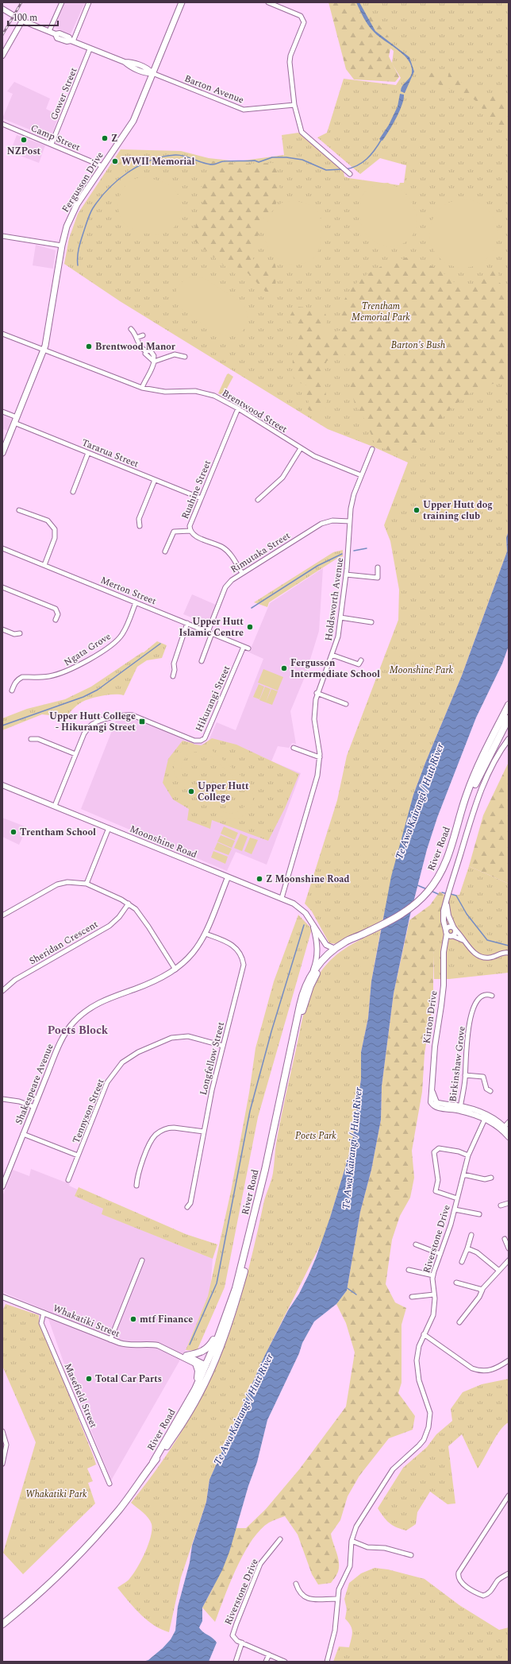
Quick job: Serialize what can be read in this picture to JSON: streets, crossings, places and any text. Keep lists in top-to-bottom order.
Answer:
{
  "streets": {
    "highway": ["River Road"],
    "main road": ["Fergusson Drive"],
    "street": [
      "Barton Avenue",
      "Gower Street",
      "Camp Street",
      "Brentwood Street",
      "Tararua Street",
      "Ruahine Street",
      "Rimutaka Street",
      "Merton Street",
      "Holdsworth Avenue",
      "Ngata Grove",
      "Hikurangi Street",
      "Moonshine Road",
      "Sheridan Crescent",
      "Kirton Drive",
      "Longfellow Street",
      "Birkinshaw Grove",
      "Shakespeare Avenue",
      "Tennyson Street",
      "Riverstone Drive",
      "Whakatiki Street",
      "Masefield Street"
    ]
  },
  "crossings": [
    ["Barton Avenue", "Fergusson Drive"],
    ["Gower Street", "Camp Street"],
    ["Camp Street", "Fergusson Drive"],
    ["Fergusson Drive", "Brentwood Street"],
    ["Fergusson Drive", "Tararua Street"],
    ["Brentwood Street", "Ruahine Street"],
    ["Brentwood Street", "Holdsworth Avenue"],
    ["Tararua Street", "Ruahine Street"],
    ["Ruahine Street", "Rimutaka Street"],
    ["Rimutaka Street", "Merton Street"],
    ["Rimutaka Street", "Holdsworth Avenue"],
    ["Merton Street", "Ngata Grove"],
    ["Merton Street", "Hikurangi Street"],
    ["Holdsworth Avenue", "Moonshine Road"],
    ["Hikurangi Street", "Moonshine Road"],
    ["Moonshine Road", "River Road"],
    ["Moonshine Road", "Shakespeare Avenue"],
    ["River Road", "Whakatiki Street"],
    ["Kirton Drive", "Birkinshaw Grove"],
    ["Kirton Drive", "Riverstone Drive"],
    ["Longfellow Street", "Shakespeare Avenue"],
    ["Longfellow Street", "Tennyson Street"],
    ["Whakatiki Street", "Masefield Street"]
  ],
  "districts": ["Poets Block"],
  "water": ["Te Awa Kairangi / Hutt River"],
  "parks": [
    "Trentham Memorial Park",
    "Barton's Bush",
    "Moonshine Park",
    "Poets Park",
    "Whakatiki Park"
  ],
  "places": {
    "other": [
      "Z",
      "NZPost",
      "WWII Memorial",
      "Brentwood Manor",
      "Upper Hutt dog training club",
      "Upper Hutt Islamic Centre",
      "Fergusson Intermediate School",
      "Upper Hutt College",
      "Trentham School",
      "Z Moonshine Road",
      "mtf Finance",
      "Total Car Parts"
    ],
    "transit": ["Upper Hutt College - Hikurangi Street"]
  },
  "scale_bar": "100 m"
}
